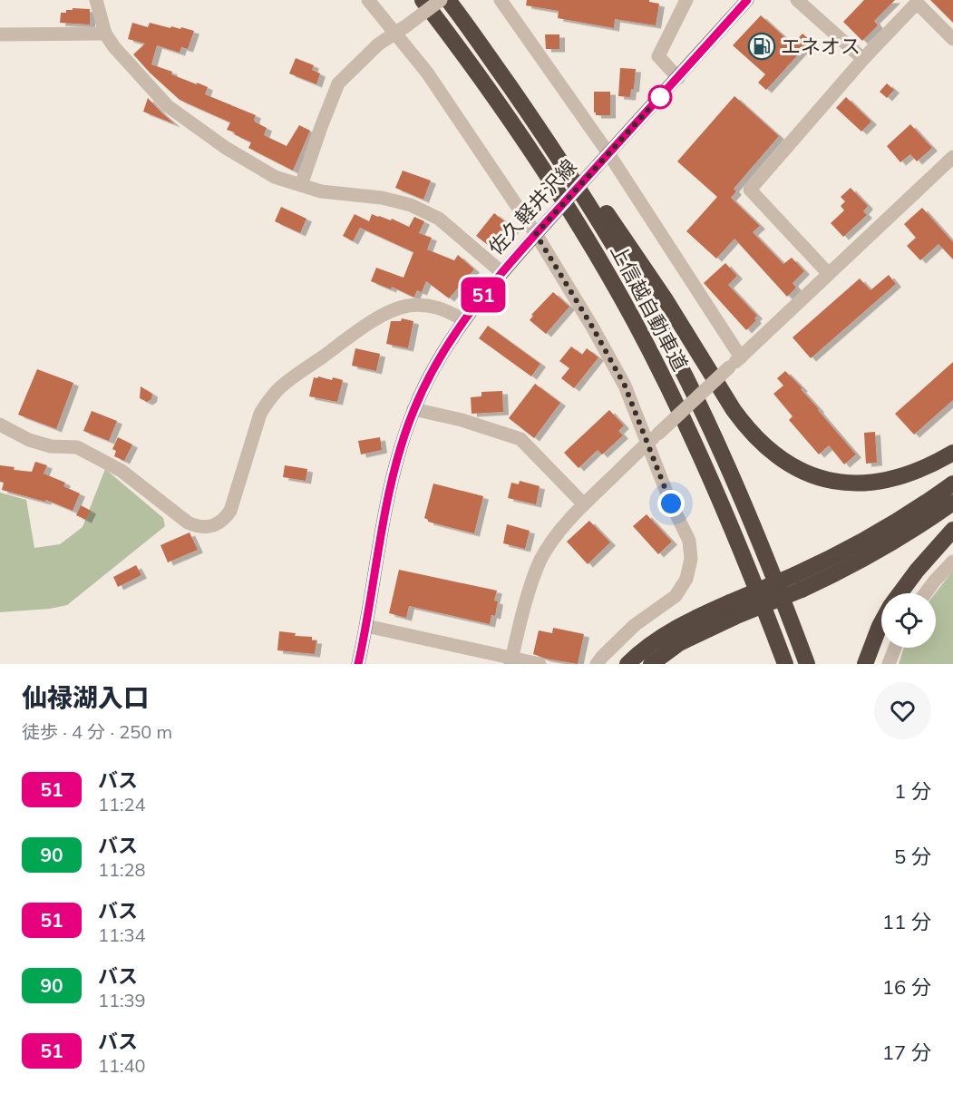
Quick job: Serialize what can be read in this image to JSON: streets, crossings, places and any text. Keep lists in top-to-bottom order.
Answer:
{
  "streets": {
    "highway": ["上信越自動車道"],
    "main road": ["佐久軽井沢線"]
  },
  "places": {
    "fuel station": ["エネオス"]
  },
  "lines": ["bus line 51"],
  "page": {
    "on_map": "51",
    "heading": ["仙禄湖入口", "徒歩 · 4 分 · 250 m"],
    "list": [
      {
        "mark": "51",
        "name": "バス",
        "note": "11:24",
        "value": "1 分"
      },
      {
        "mark": "90",
        "name": "バス",
        "note": "11:28",
        "value": "5 分"
      },
      {
        "mark": "51",
        "name": "バス",
        "note": "11:34",
        "value": "11 分"
      },
      {
        "mark": "90",
        "name": "バス",
        "note": "11:39",
        "value": "16 分"
      },
      {
        "mark": "51",
        "name": "バス",
        "note": "11:40",
        "value": "17 分"
      }
    ]
  }
}
